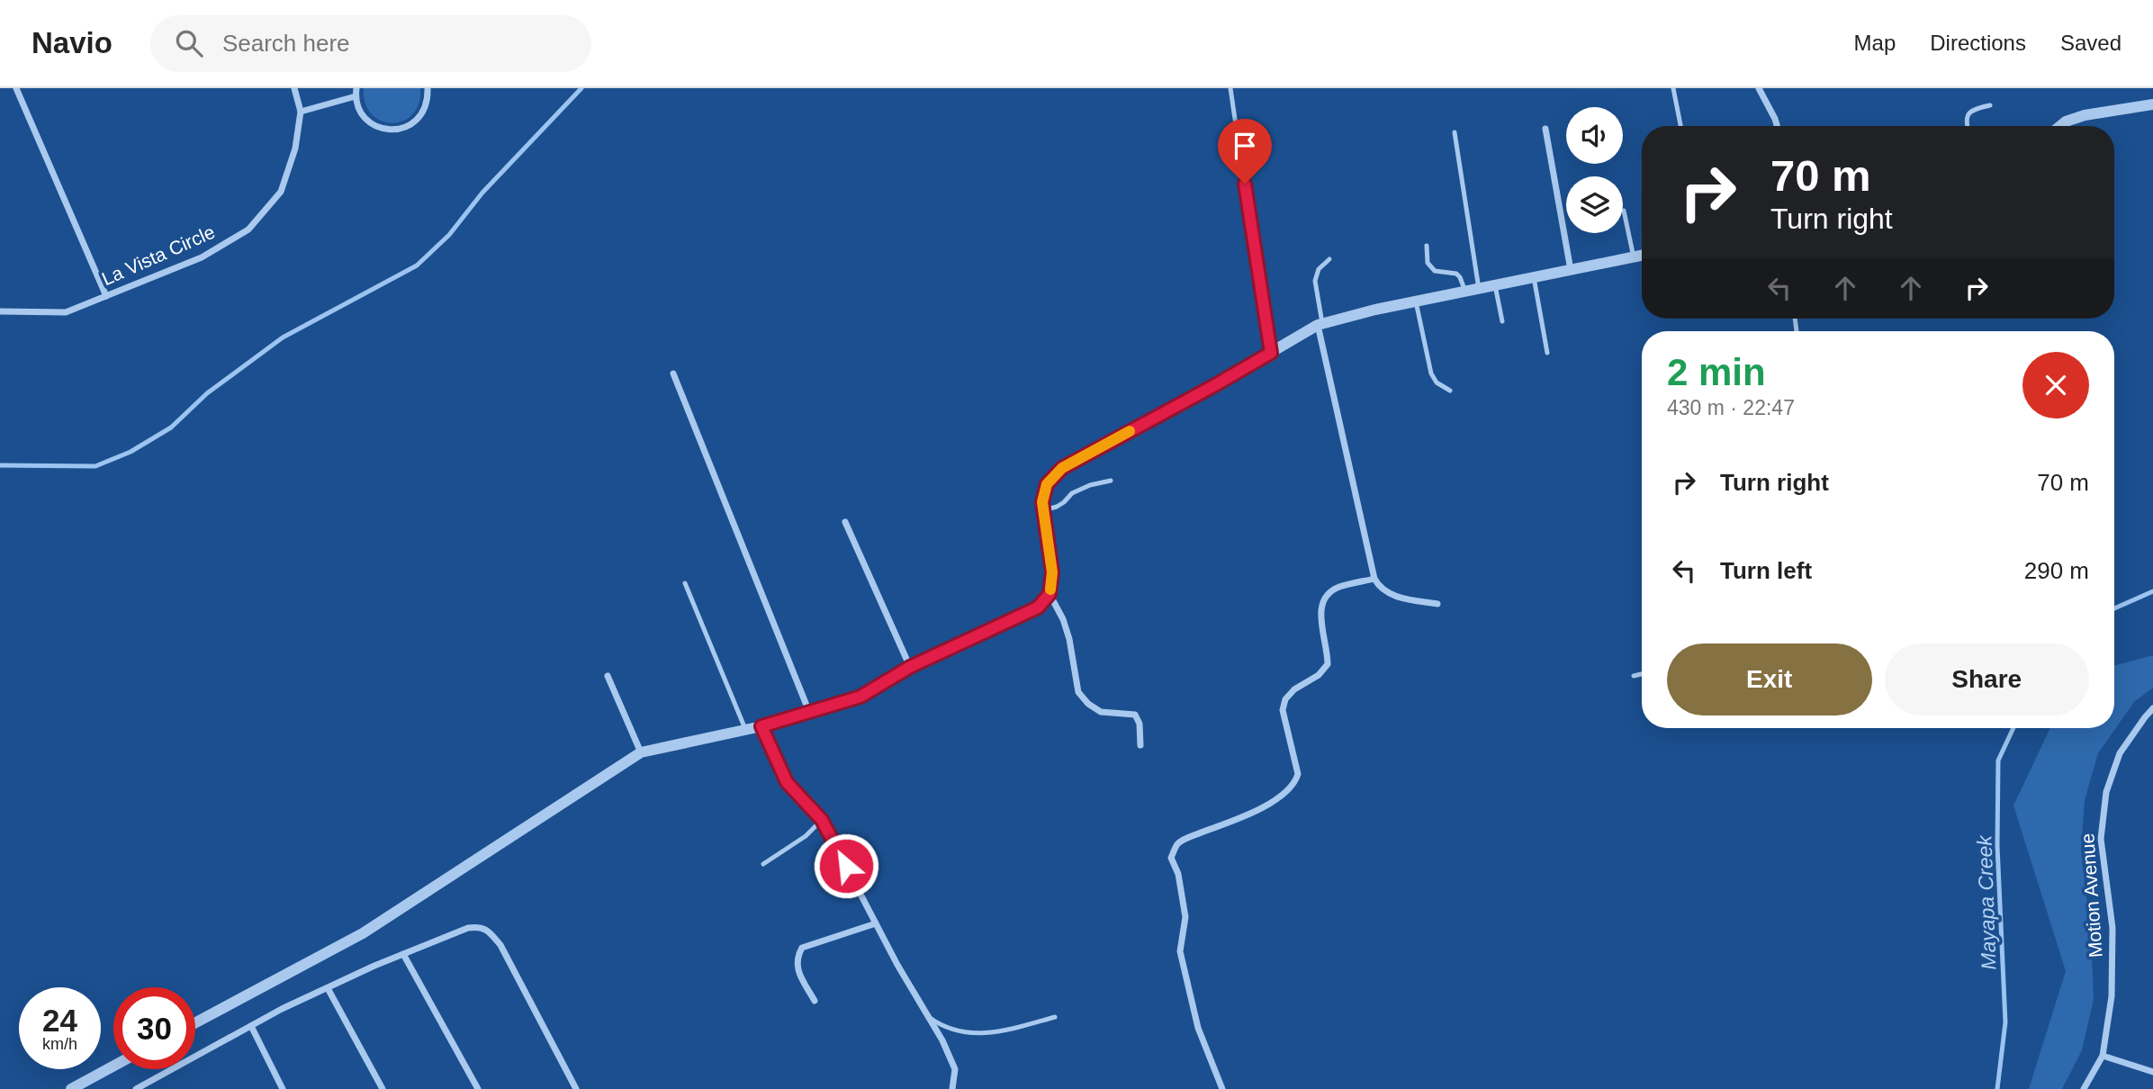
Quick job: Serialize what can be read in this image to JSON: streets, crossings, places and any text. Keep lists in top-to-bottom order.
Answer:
{
  "streets": {
    "street": ["La Vista Circle", "Motion Avenue"]
  },
  "water": ["Mayapa Creek"],
  "page": {
    "header": "Navio",
    "search": "Search here",
    "nav": ["Map", "Directions", "Saved"],
    "turn": ["70 m", "Turn right"],
    "heading": ["2 min", "430 m · 22:47"],
    "list": [
      {
        "name": "Turn right",
        "value": "70 m"
      },
      {
        "name": "Turn left",
        "value": "290 m"
      }
    ],
    "buttons": ["Exit", "Share"],
    "speed": "24 km/h",
    "limit": "30"
  }
}
